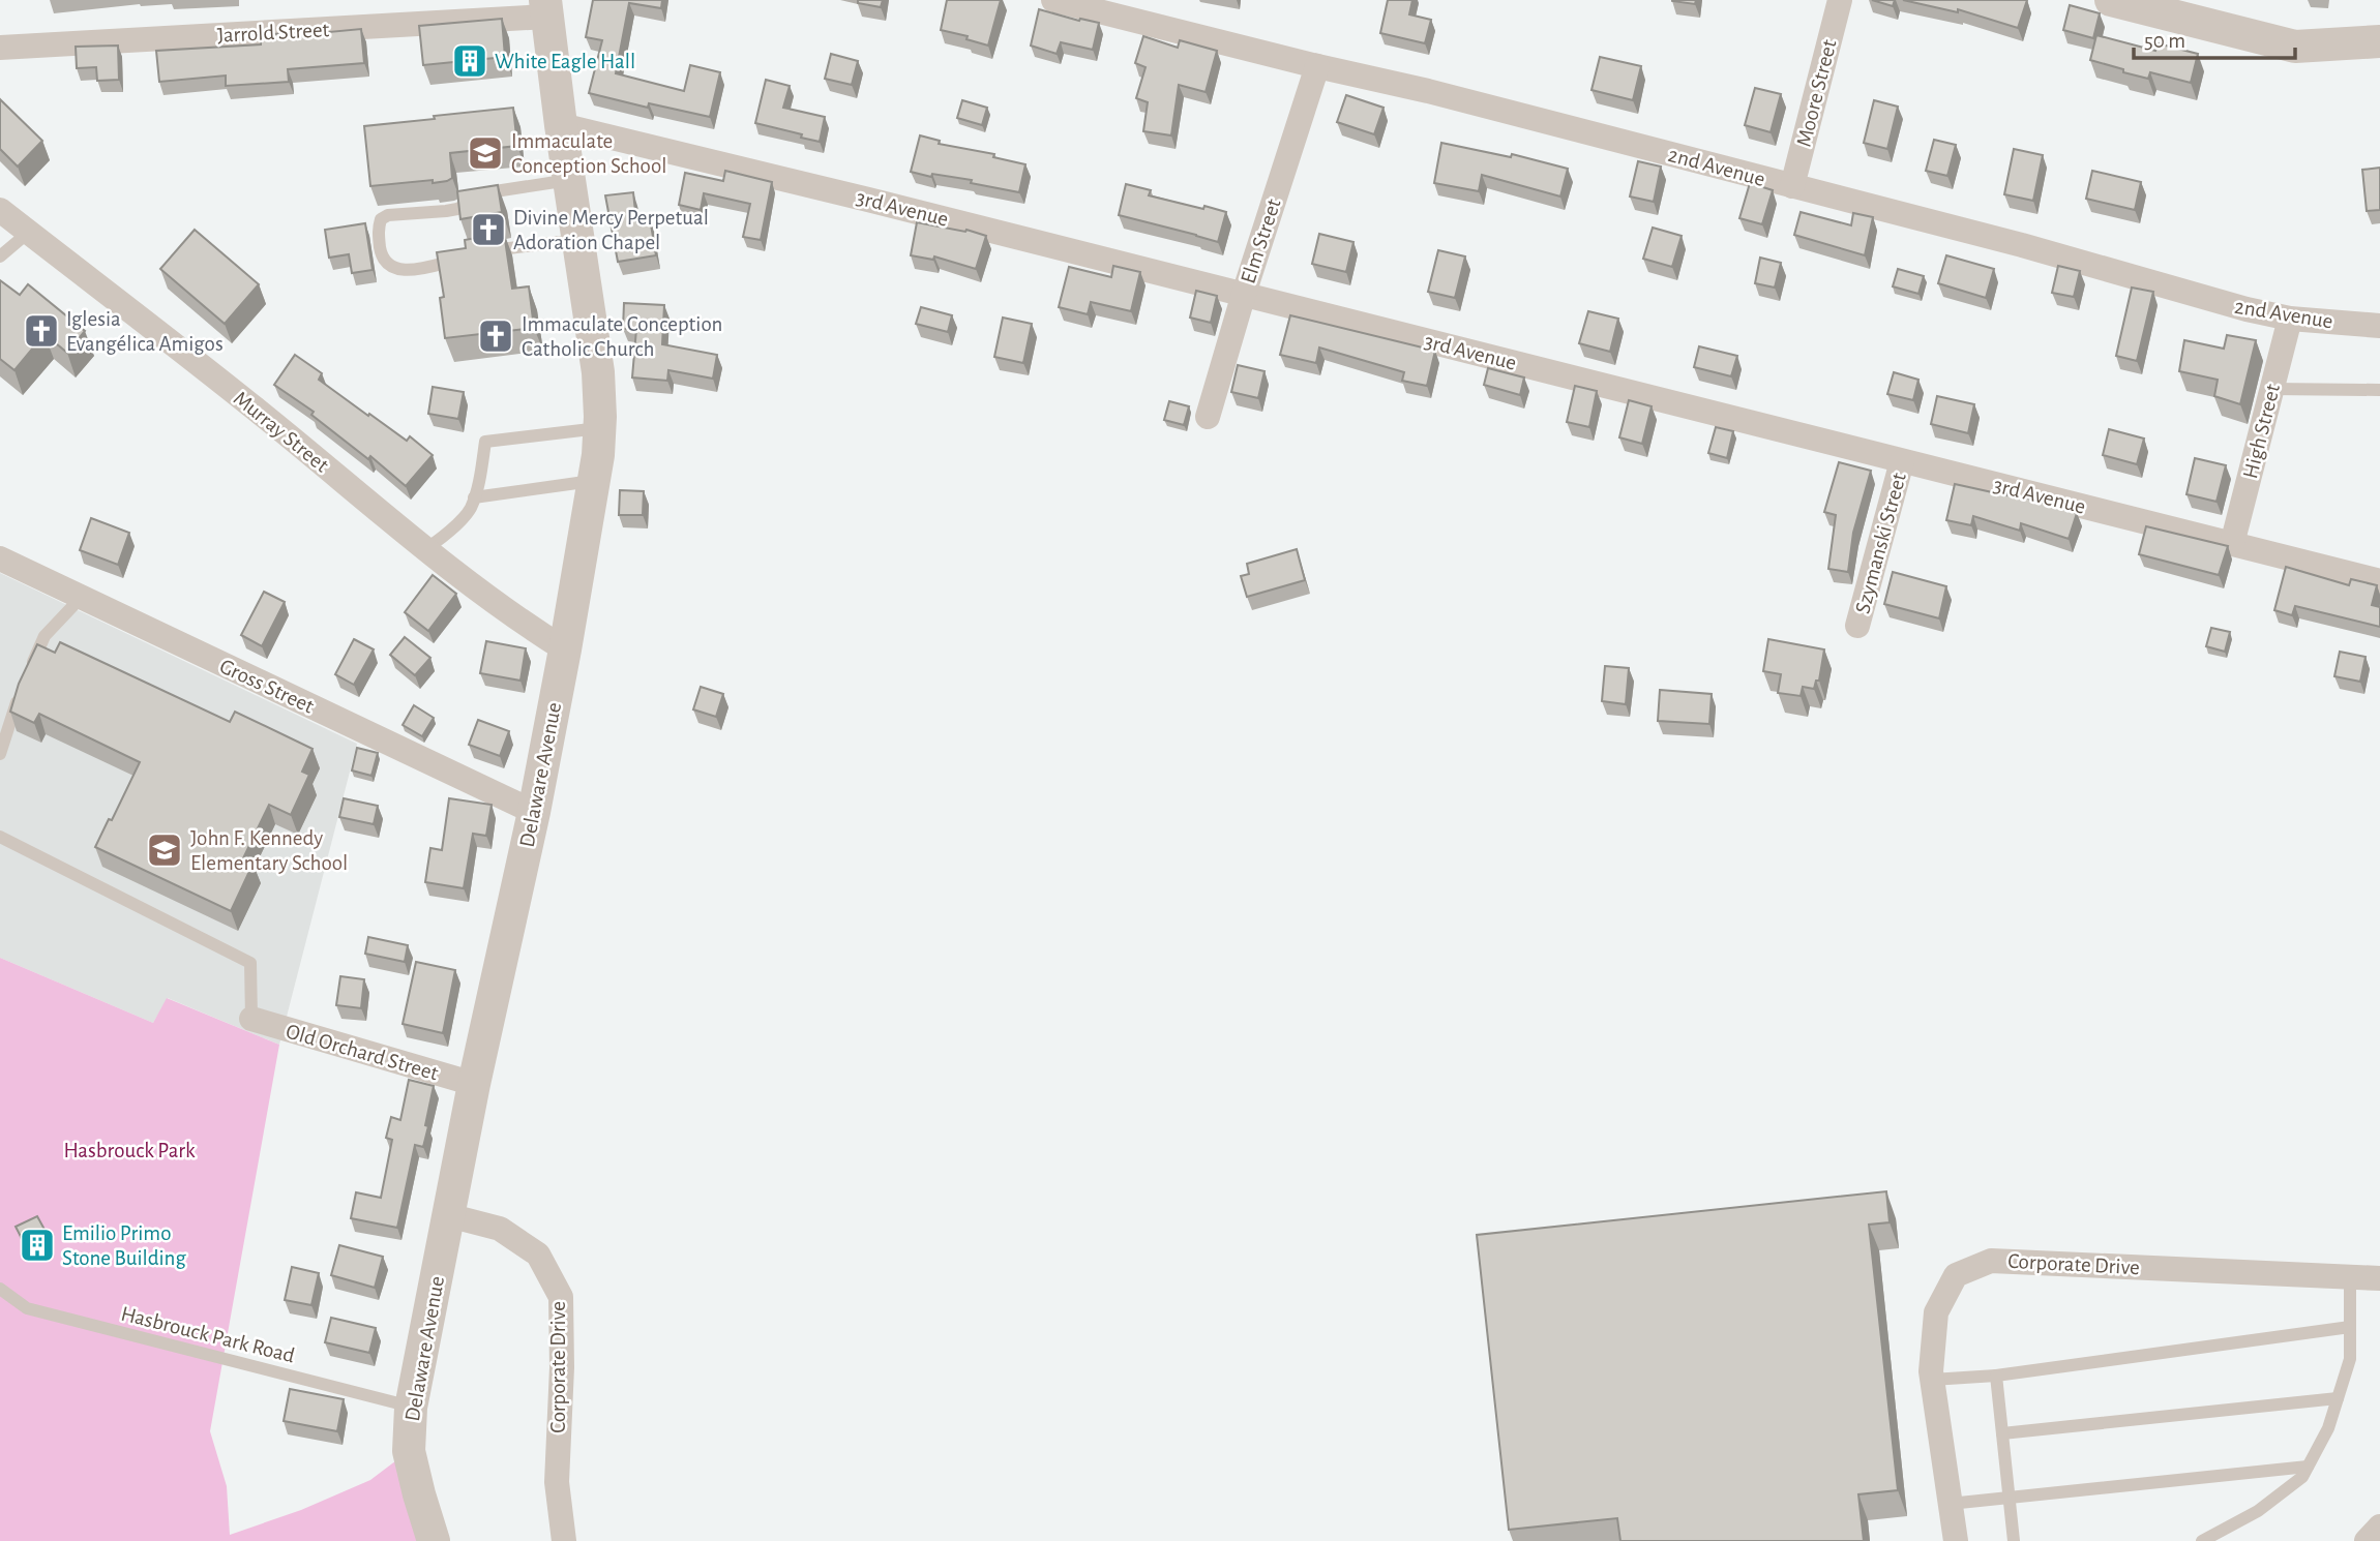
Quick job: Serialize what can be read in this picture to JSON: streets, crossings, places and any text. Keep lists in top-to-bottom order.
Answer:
{
  "streets": {
    "street": [
      "Jarrold Street",
      "Moore Street",
      "2nd Avenue",
      "3rd Avenue",
      "Elm Street",
      "Murray Street",
      "High Street",
      "Szymanski Street",
      "Gross Street",
      "Delaware Avenue",
      "Old Orchard Street",
      "Corporate Drive"
    ],
    "lane": ["Hasbrouck Park Road"]
  },
  "crossings": [
    ["Jarrold Street", "Delaware Avenue"],
    ["Moore Street", "2nd Avenue"],
    ["2nd Avenue", "Elm Street"],
    ["2nd Avenue", "High Street"],
    ["3rd Avenue", "Elm Street"],
    ["3rd Avenue", "High Street"],
    ["3rd Avenue", "Szymanski Street"],
    ["3rd Avenue", "Delaware Avenue"],
    ["Murray Street", "Delaware Avenue"],
    ["Gross Street", "Delaware Avenue"],
    ["Delaware Avenue", "Old Orchard Street"],
    ["Delaware Avenue", "Corporate Drive"],
    ["Delaware Avenue", "Hasbrouck Park Road"]
  ],
  "parks": ["Hasbrouck Park"],
  "places": {
    "building": ["White Eagle Hall", "Emilio Primo Stone Building"],
    "school or university": ["Immaculate Conception School", "John F. Kennedy Elementary School"],
    "church": ["Divine Mercy Perpetual Adoration Chapel", "Iglesia Evangélica Amigos", "Immaculate Conception Catholic Church"]
  },
  "scale_bar": "50 m"
}
